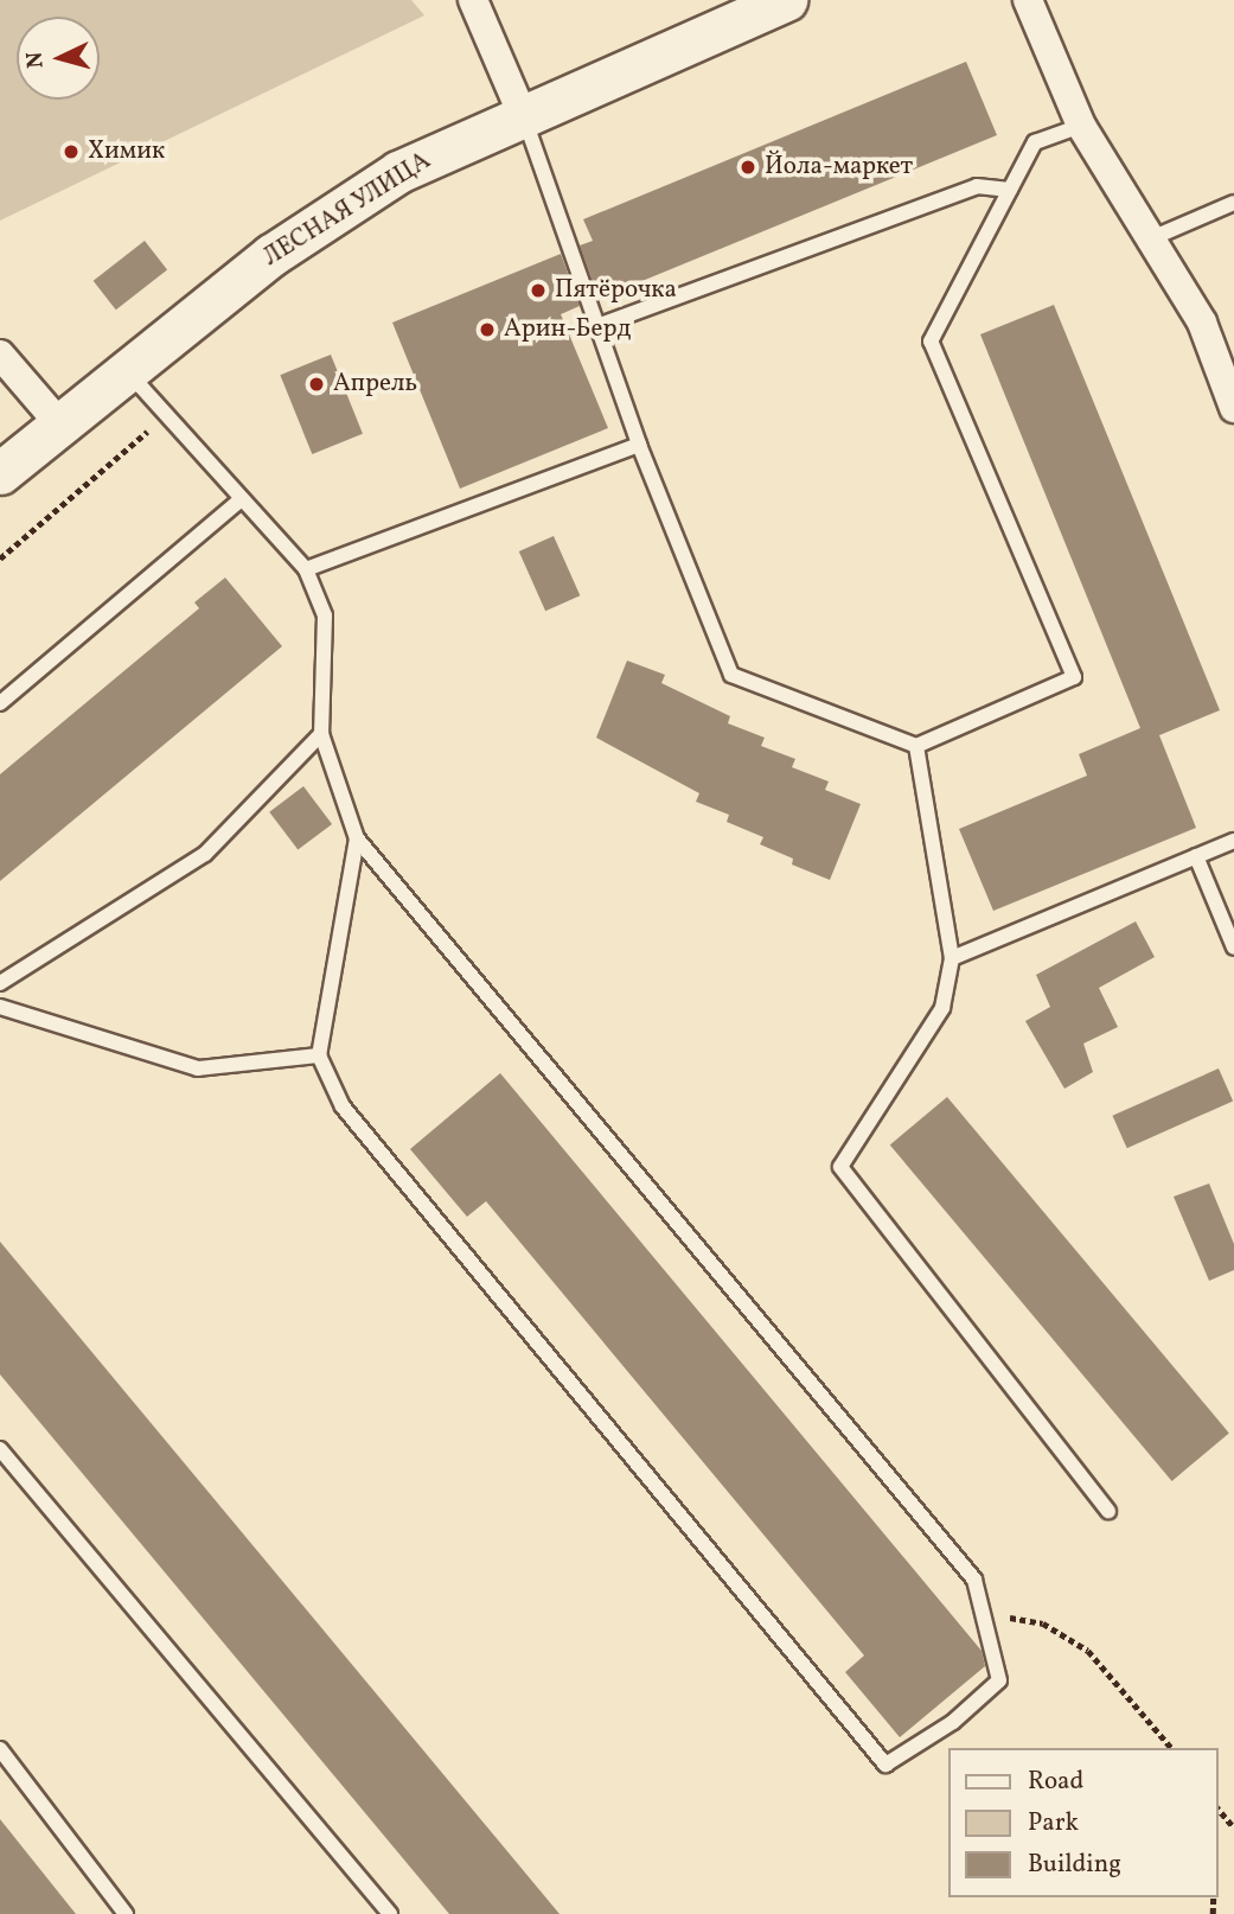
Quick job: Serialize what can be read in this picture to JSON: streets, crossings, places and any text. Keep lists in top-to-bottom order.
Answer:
{
  "streets": {
    "main road": ["ЛЕСНАЯ УЛИЦА"]
  },
  "places": [
    "Химик",
    "Йола-маркет",
    "Пятёрочка",
    "Арин-Берд",
    "Апрель"
  ],
  "legend": ["Road", "Park", "Building"],
  "north": "left"
}
